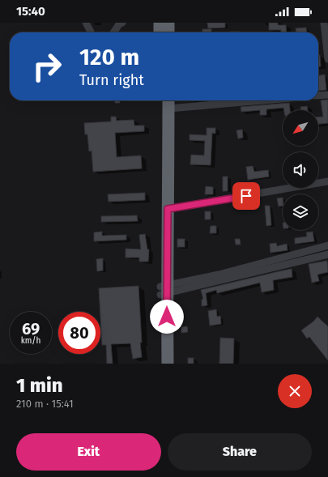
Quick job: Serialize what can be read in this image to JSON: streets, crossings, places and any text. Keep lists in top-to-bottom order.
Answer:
{
  "north": "bottom left",
  "page": {
    "status": "15:40",
    "turn": ["120 m", "Turn right"],
    "speed": "69 km/h",
    "limit": "80",
    "heading": ["1 min", "210 m · 15:41"],
    "buttons": ["Exit", "Share"]
  }
}
